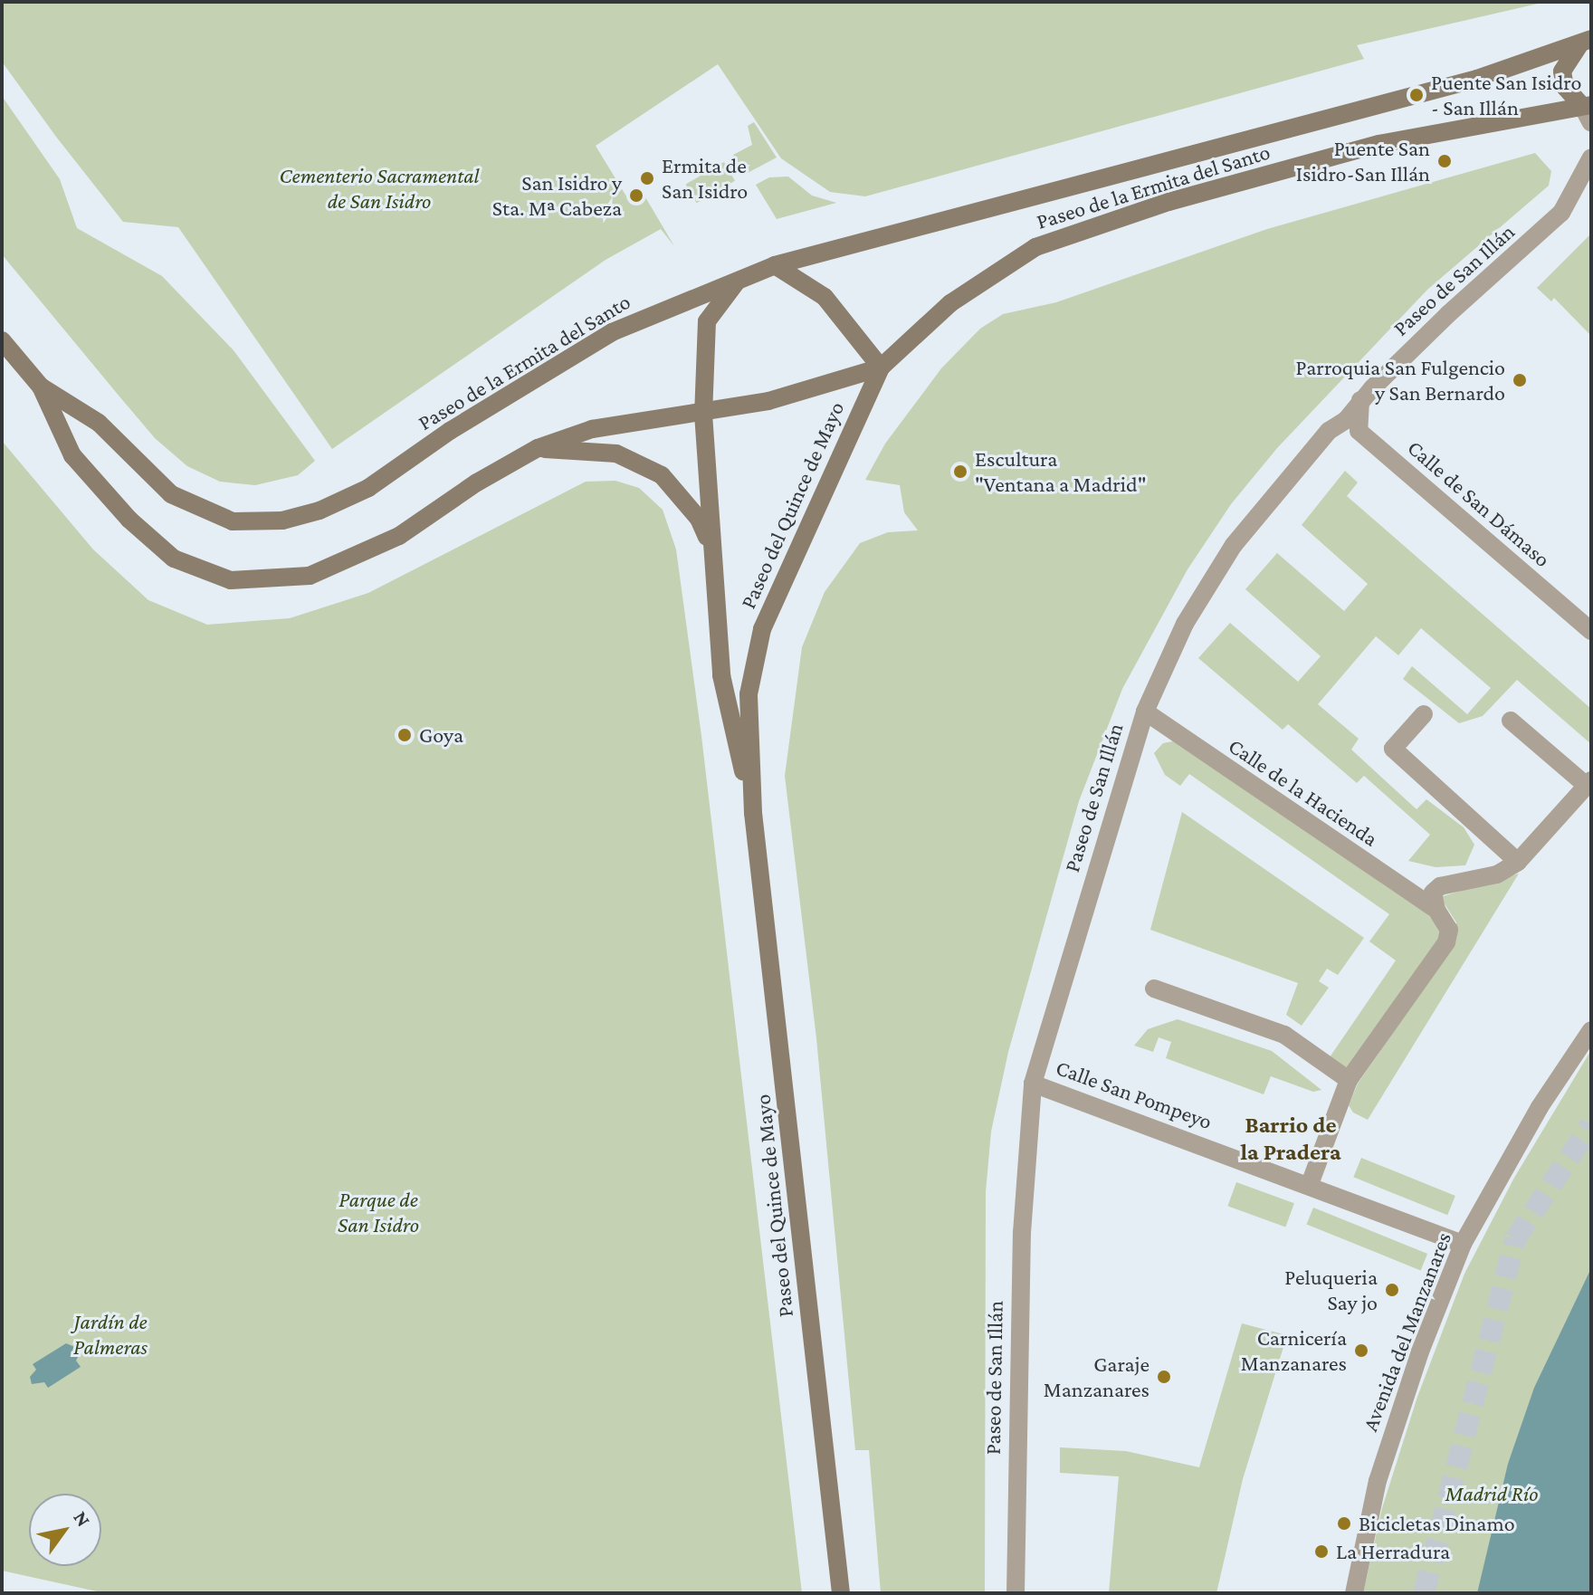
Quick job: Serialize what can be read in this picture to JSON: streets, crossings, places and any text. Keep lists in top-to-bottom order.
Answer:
{
  "streets": {
    "street": [
      "Paseo de la Ermita del Santo",
      "Paseo de San Illán",
      "Calle de San Dámaso",
      "Paseo del Quince de Mayo",
      "Calle de la Hacienda",
      "Calle San Pompeyo",
      "Avenida del Manzanares"
    ]
  },
  "crossings": [
    ["Paseo de la Ermita del Santo", "Paseo del Quince de Mayo"],
    ["Paseo de San Illán", "Calle de la Hacienda"],
    ["Paseo de San Illán", "Calle San Pompeyo"],
    ["Calle San Pompeyo", "Avenida del Manzanares"]
  ],
  "districts": ["Barrio de la Pradera"],
  "parks": [
    "Cementerio Sacramental de San Isidro",
    "Parque de San Isidro",
    "Jardín de Palmeras",
    "Madrid Río"
  ],
  "places": [
    "Puente San Isidro - San Illán",
    "Puente San Isidro-San Illán",
    "Ermita de San Isidro",
    "San Isidro y Sta. Mª Cabeza",
    "Parroquia San Fulgencio y San Bernardo",
    "Escultura \"Ventana a Madrid\"",
    "Goya",
    "Peluqueria Say jo",
    "Carnicería Manzanares",
    "Garaje Manzanares",
    "Bicicletas Dinamo",
    "La Herradura"
  ],
  "north": "top right"
}
